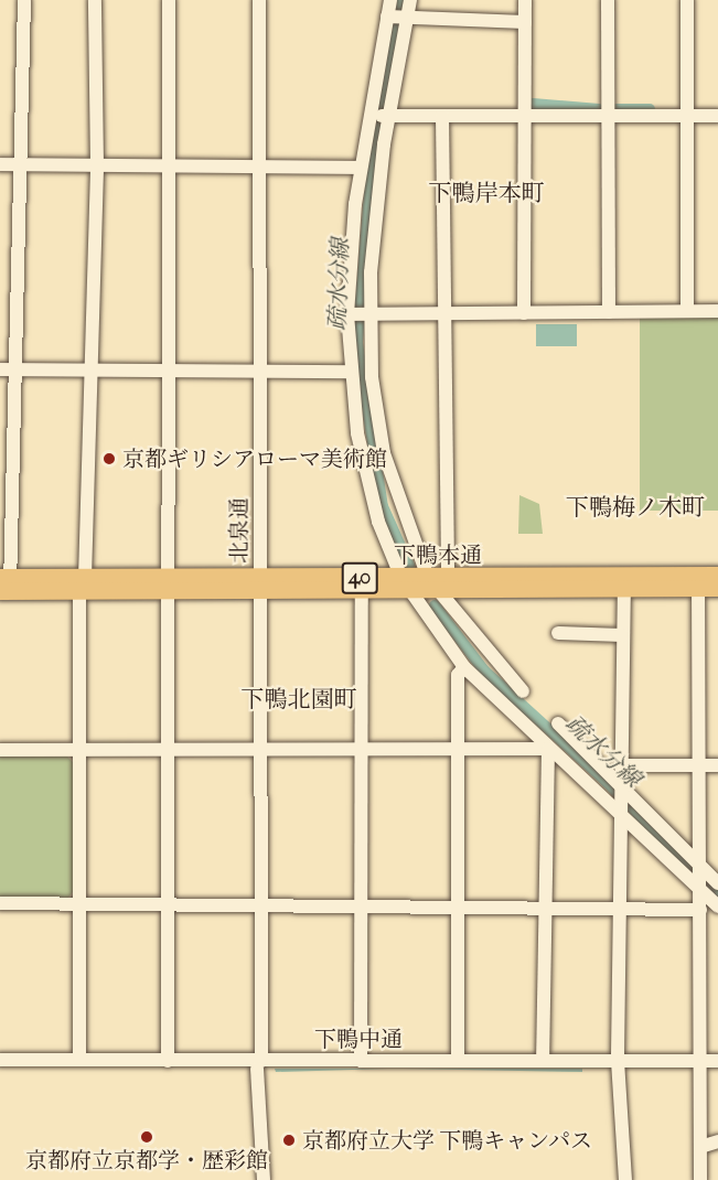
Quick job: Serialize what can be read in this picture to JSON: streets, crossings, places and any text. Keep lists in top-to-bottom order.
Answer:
{
  "streets": {
    "main road": ["下鴨本通", "40"],
    "street": ["北泉通", "下鴨中通"]
  },
  "crossings": [
    ["北泉通", "下鴨本通"],
    ["北泉通", "下鴨中通"]
  ],
  "districts": ["下鴨岸本町", "下鴨梅ノ木町", "下鴨北園町"],
  "water": ["疏水分線"],
  "places": ["京都ギリシアローマ美術館", "京都府立京都学・歴彩館", "京都府立大学 下鴨キャンパス"]
}
